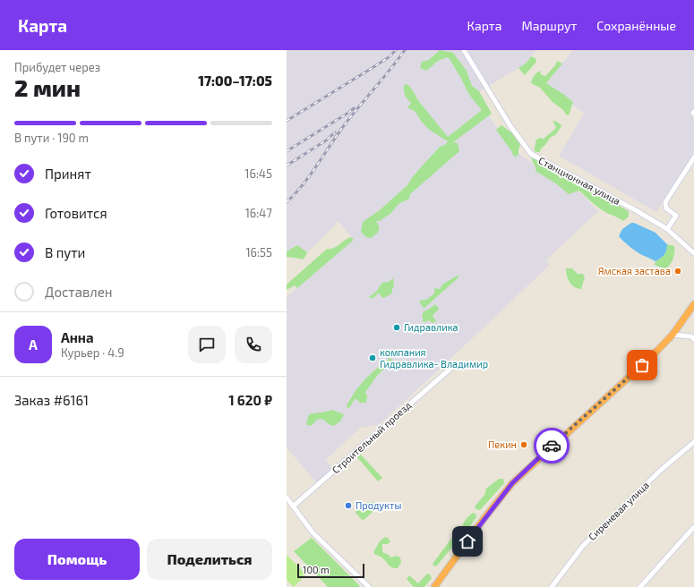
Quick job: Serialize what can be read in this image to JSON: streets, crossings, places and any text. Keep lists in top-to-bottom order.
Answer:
{
  "streets": {
    "street": ["Станционная улица", "Строительный проезд", "Сиреневая улица"]
  },
  "places": [
    "Ямская застава",
    "Гидравлика",
    "компания Гидравлика- Владимир",
    "Пекин",
    "Продукты"
  ],
  "scale_bar": "100 m",
  "page": {
    "header": "Карта",
    "nav": ["Карта", "Маршрут", "Сохранённые"],
    "heading": ["2 мин", "Прибудет через", "17:00–17:05"],
    "panel": [
      "Анна",
      "Курьер · 4.9",
      "Заказ #6161",
      "1 620 ₽"
    ],
    "bar": "В пути · 190 m",
    "list": [
      ["Принят", "16:45"],
      ["Готовится", "16:47"],
      ["В пути", "16:55"],
      "Доставлен"
    ],
    "round": "А",
    "buttons": ["Помощь", "Поделиться"],
    "scale": "100 m"
  }
}
